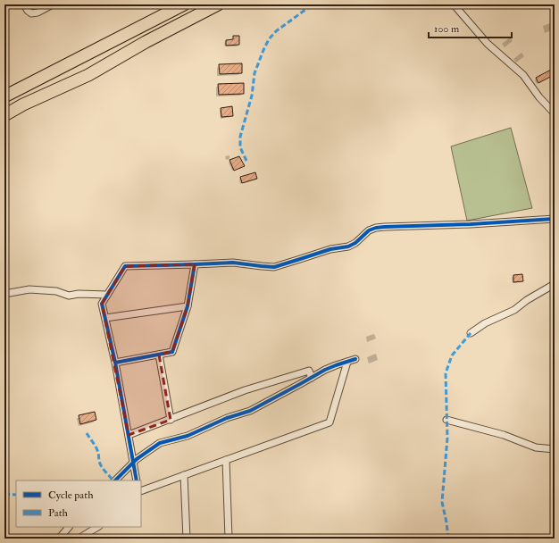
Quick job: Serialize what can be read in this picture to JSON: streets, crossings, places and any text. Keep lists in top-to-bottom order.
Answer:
{
  "legend": ["Cycle path", "Path"],
  "scale_bar": "100 m"
}
